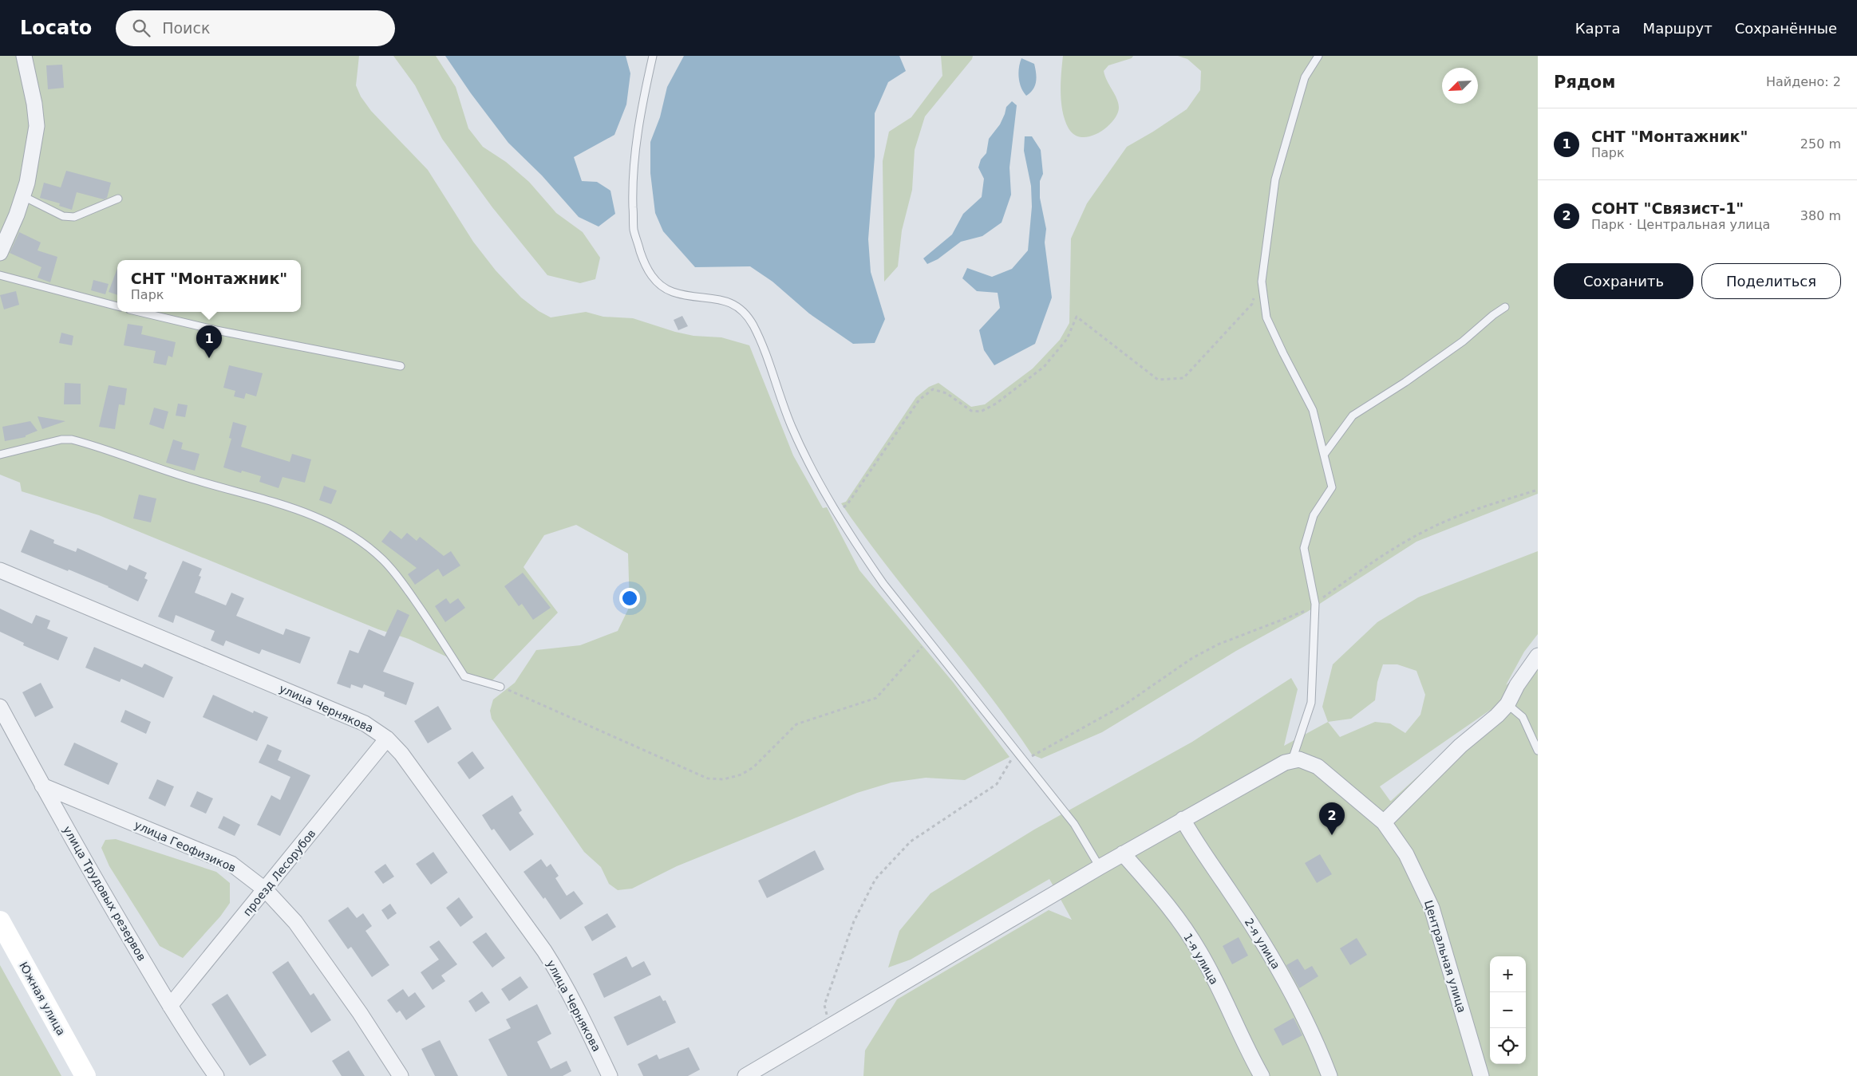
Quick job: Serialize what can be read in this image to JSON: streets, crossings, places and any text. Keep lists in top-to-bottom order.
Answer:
{
  "streets": {
    "main road": ["Южная улица"],
    "street": [
      "улица Чернякова",
      "улица Геофизиков",
      "проезд Лесорубов",
      "улица Трудовых резервов",
      "2-я улица",
      "Центральная улица",
      "1-я улица"
    ]
  },
  "crossings": [
    ["улица Чернякова", "проезд Лесорубов"],
    ["улица Геофизиков", "проезд Лесорубов"],
    ["улица Геофизиков", "улица Трудовых резервов"],
    ["проезд Лесорубов", "улица Трудовых резервов"]
  ],
  "north": "bottom left",
  "page": {
    "header": "Locato",
    "search": "Поиск",
    "nav": ["Карта", "Маршрут", "Сохранённые"],
    "heading": ["Рядом", "Найдено: 2"],
    "list": [
      {
        "mark": "1",
        "name": "СНТ \"Монтажник\"",
        "note": "Парк",
        "value": "250 m"
      },
      {
        "mark": "2",
        "name": "СОНТ \"Связист-1\"",
        "note": "Парк · Центральная улица",
        "value": "380 m"
      }
    ],
    "buttons": ["Сохранить", "Поделиться"],
    "popup": ["СНТ \"Монтажник\"", "Парк"],
    "pins": ["1", "2"],
    "map_buttons": ["+", "−"]
  }
}
